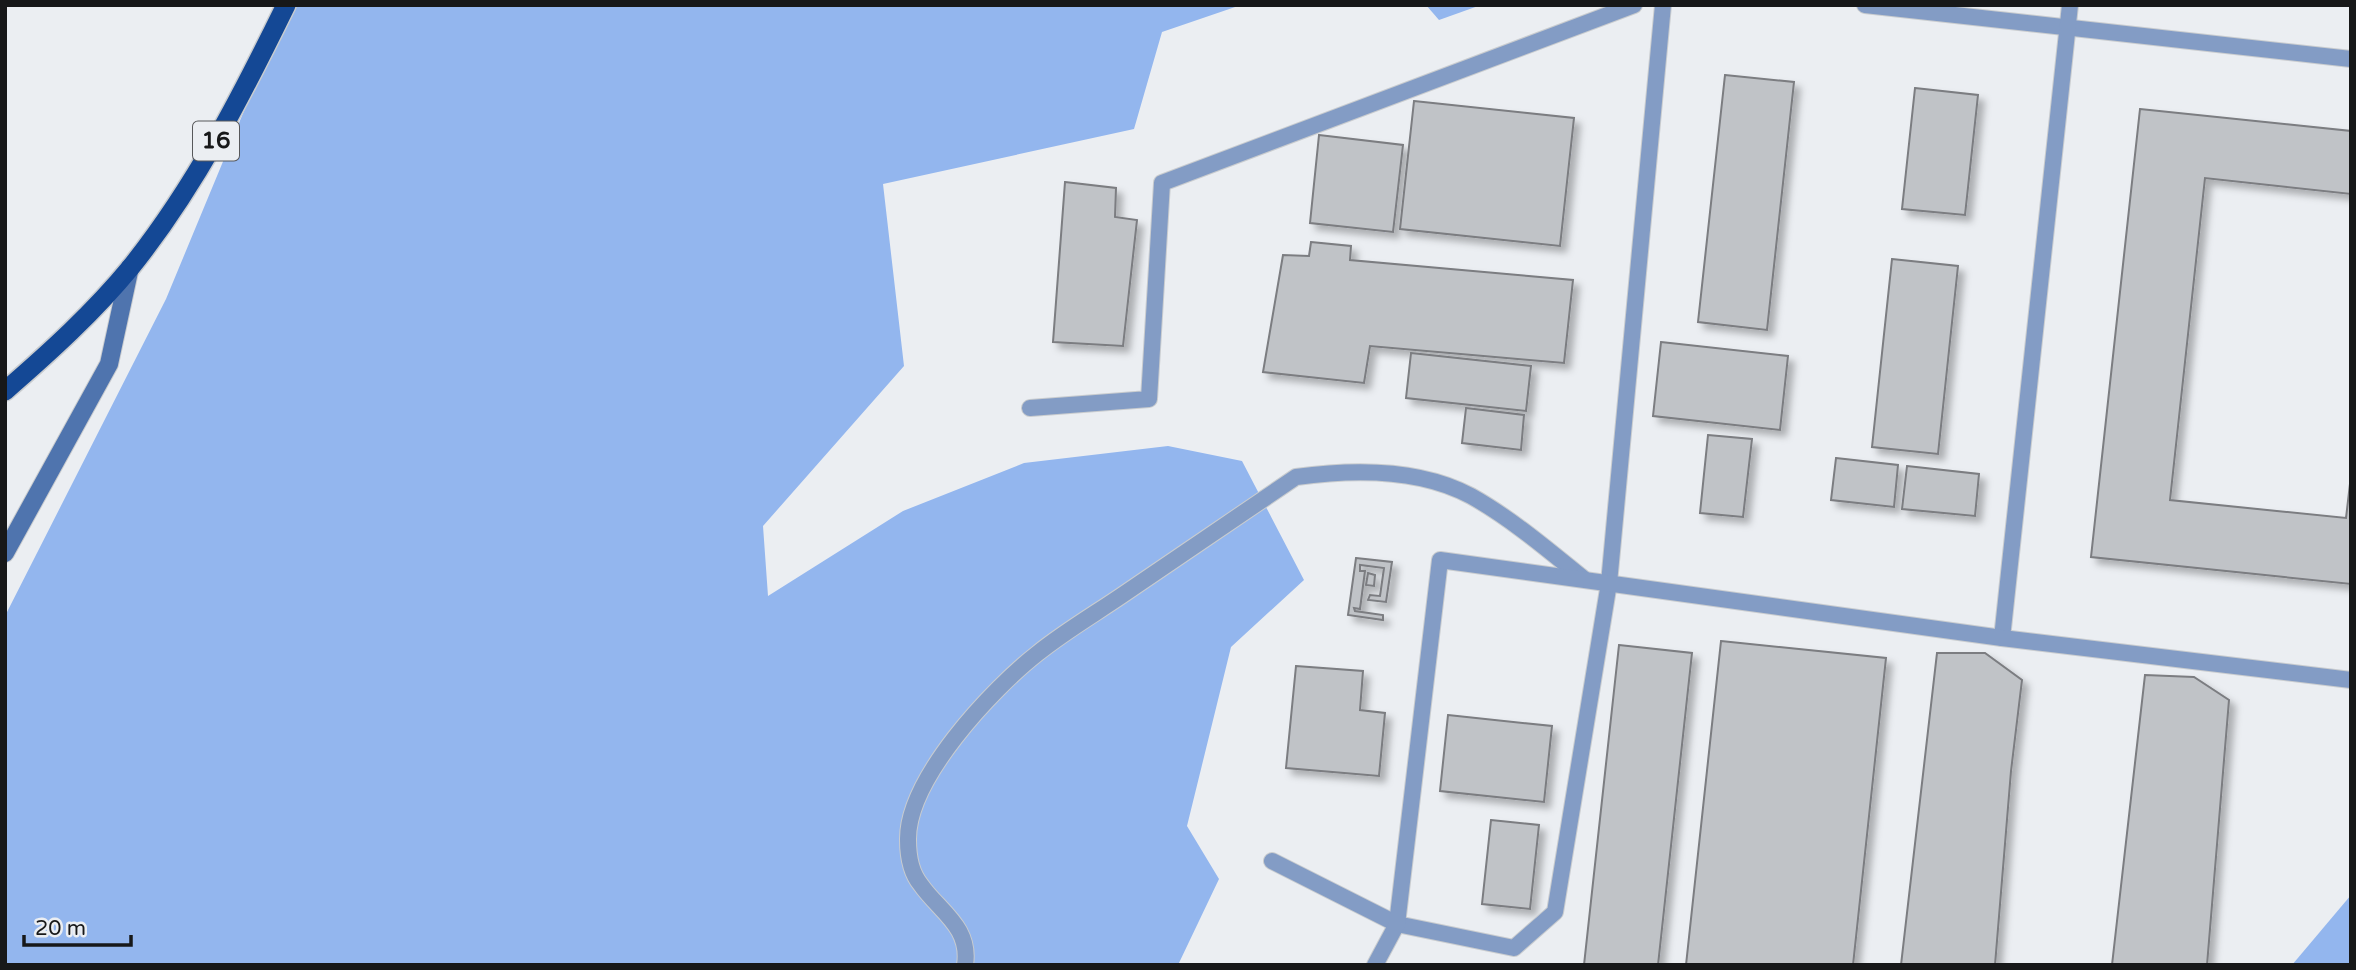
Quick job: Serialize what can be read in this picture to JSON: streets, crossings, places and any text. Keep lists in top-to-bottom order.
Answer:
{
  "streets": {
    "highway": ["16"]
  },
  "scale_bar": "20 m"
}
